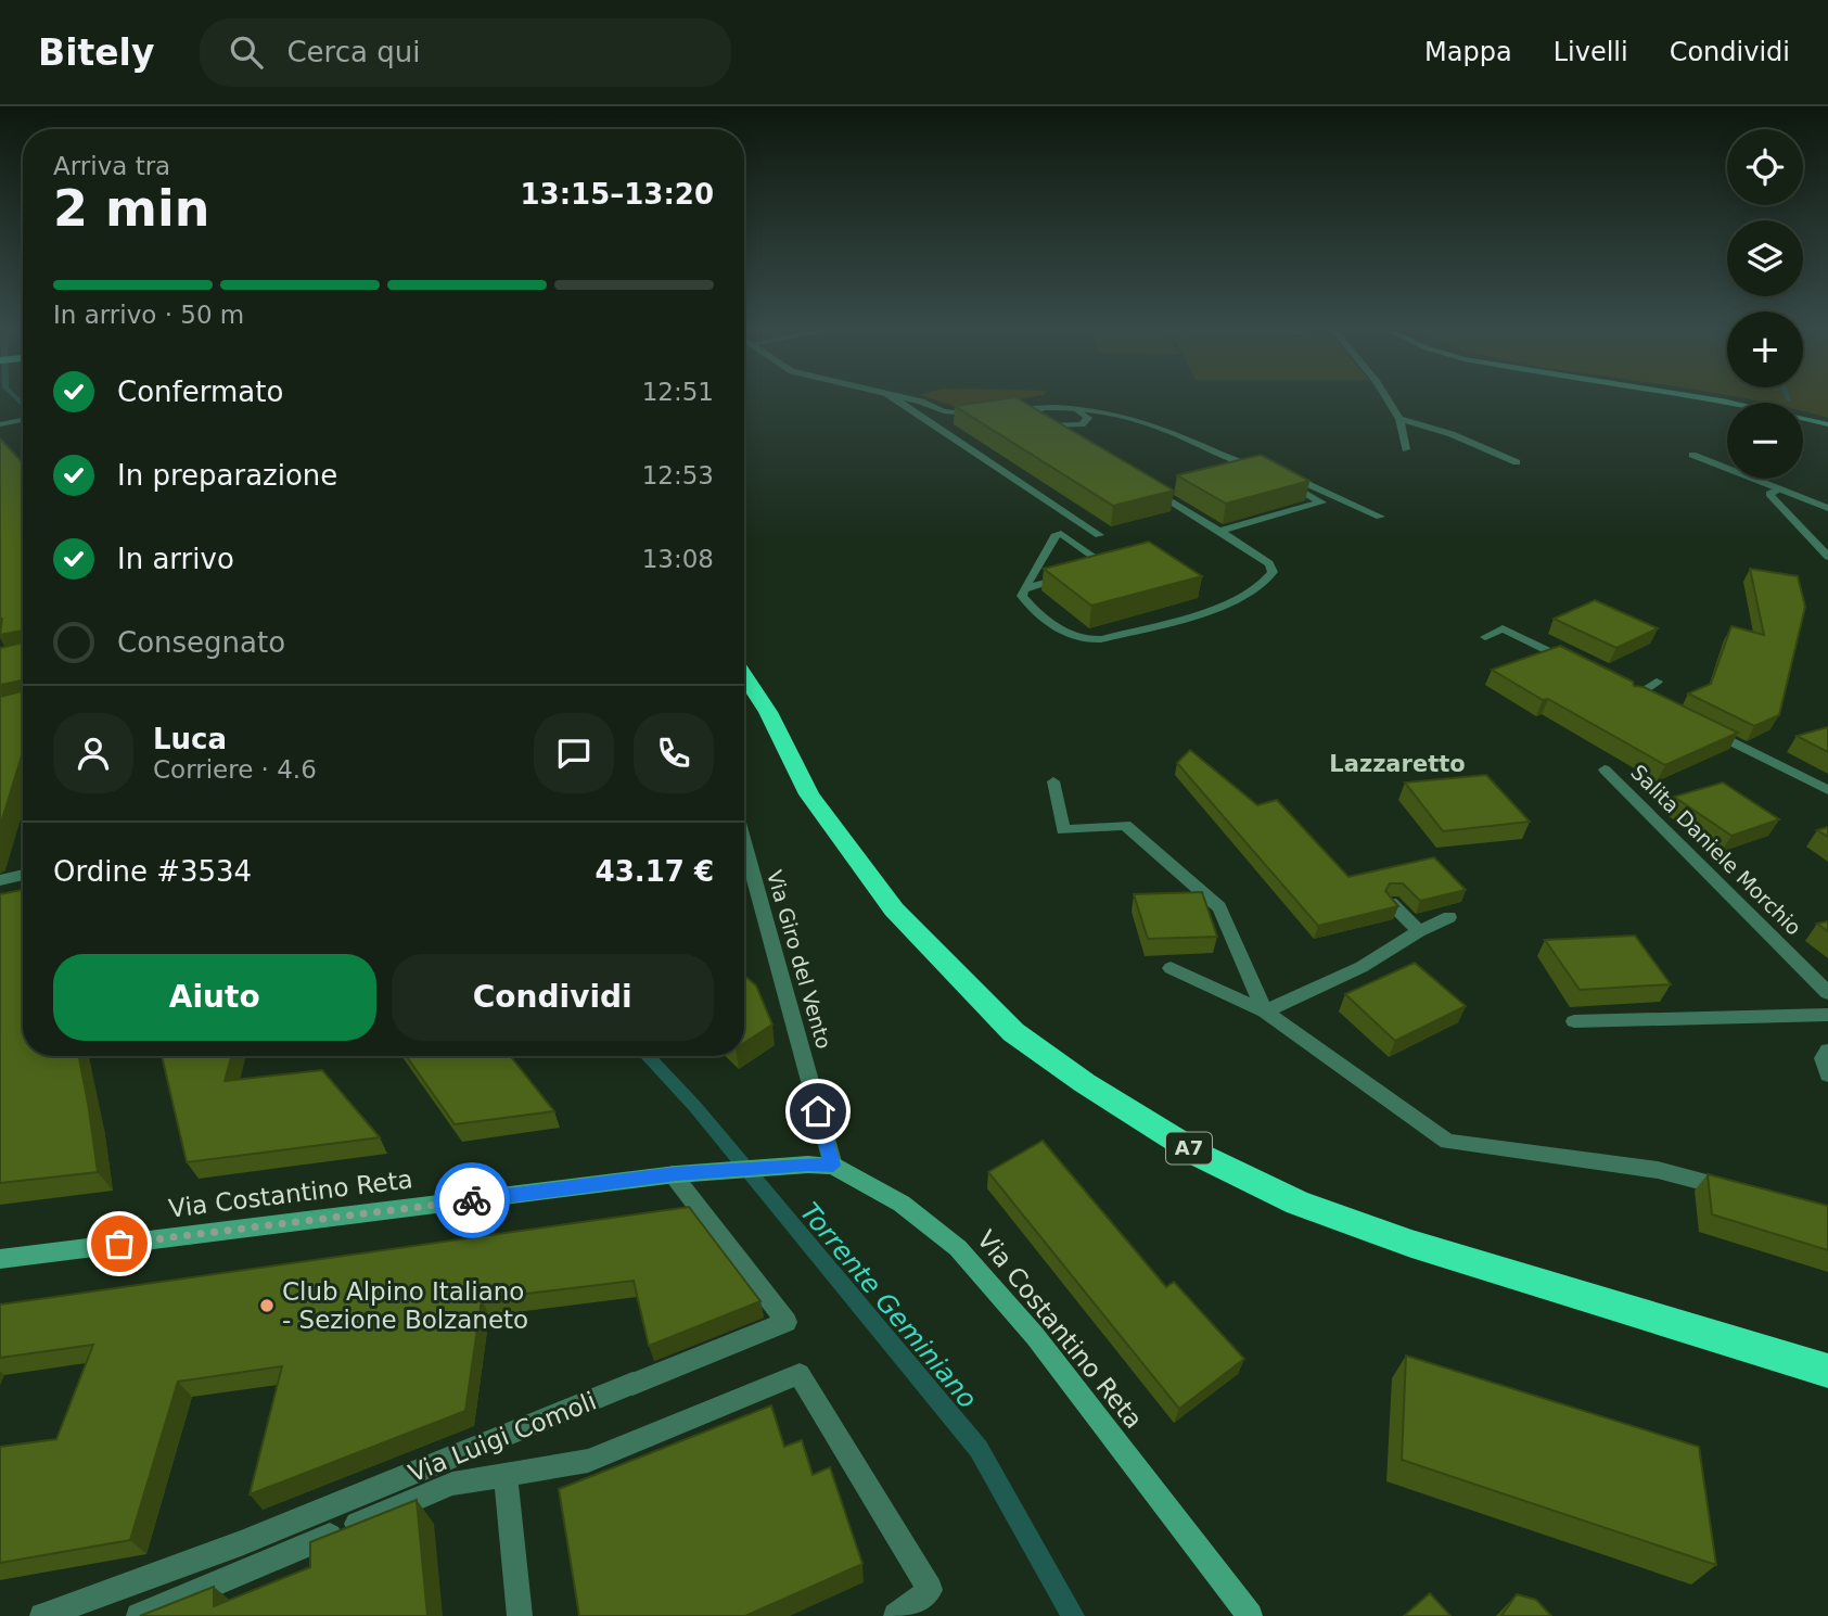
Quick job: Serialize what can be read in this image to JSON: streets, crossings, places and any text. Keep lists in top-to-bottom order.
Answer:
{
  "streets": {
    "highway": ["A7"],
    "main road": ["Via Costantino Reta"],
    "street": ["Salita Daniele Morchio", "Via Giro del Vento", "Via Luigi Comoli"]
  },
  "crossings": [
    ["Via Giro del Vento", "Via Costantino Reta"],
    ["Via Costantino Reta", "Via Luigi Comoli"]
  ],
  "districts": ["Lazzaretto"],
  "water": ["Torrente Geminiano"],
  "places": ["Club Alpino Italiano - Sezione Bolzaneto"],
  "page": {
    "header": "Bitely",
    "search": "Cerca qui",
    "nav": ["Mappa", "Livelli", "Condividi"],
    "map_buttons": ["+", "−"],
    "heading": ["2 min", "Arriva tra", "13:15–13:20"],
    "panel": [
      "Luca",
      "Corriere · 4.6",
      "Ordine #3534",
      "43.17 €"
    ],
    "bar": "In arrivo · 50 m",
    "list": [
      ["Confermato", "12:51"],
      ["In preparazione", "12:53"],
      ["In arrivo", "13:08"],
      "Consegnato"
    ],
    "buttons": ["Aiuto", "Condividi"]
  }
}
